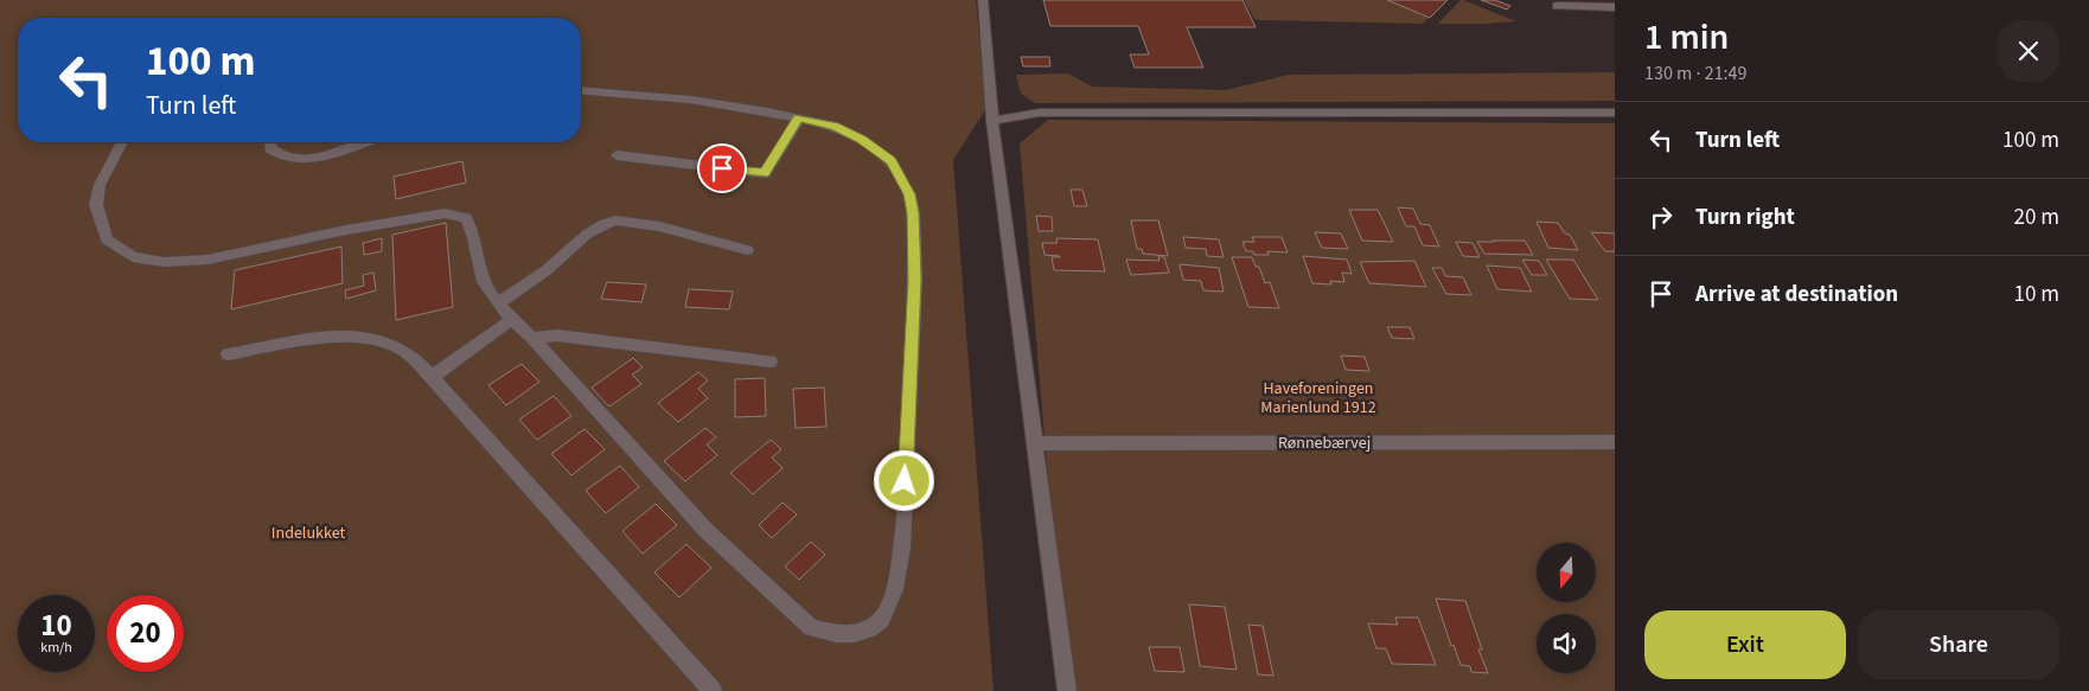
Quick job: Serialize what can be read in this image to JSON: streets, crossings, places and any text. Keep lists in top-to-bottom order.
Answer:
{
  "streets": {
    "lane": ["Rønnebærvej"]
  },
  "parks": ["Haveforeningen Marienlund 1912", "Indelukket"],
  "north": "bottom",
  "page": {
    "heading": ["1 min", "130 m · 21:49"],
    "turn": ["100 m", "Turn left"],
    "list": [
      {
        "name": "Turn left",
        "value": "100 m"
      },
      {
        "name": "Turn right",
        "value": "20 m"
      },
      {
        "name": "Arrive at destination",
        "value": "10 m"
      }
    ],
    "speed": "10 km/h",
    "limit": "20",
    "buttons": ["Exit", "Share"]
  }
}
